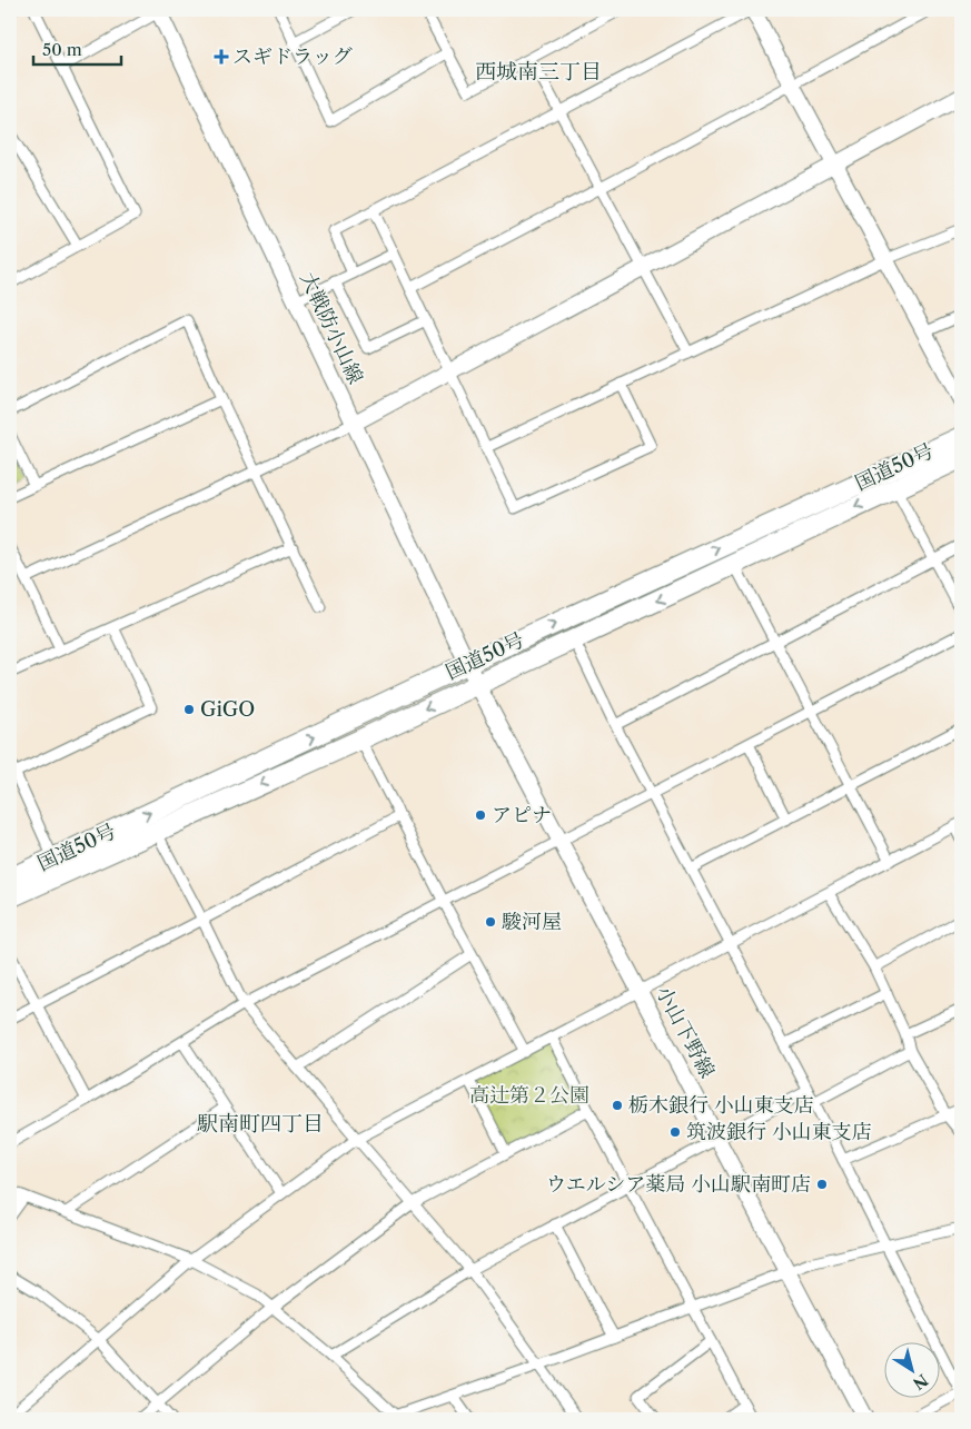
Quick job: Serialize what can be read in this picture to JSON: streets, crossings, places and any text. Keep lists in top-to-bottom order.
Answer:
{
  "streets": {
    "highway": ["国道50号"],
    "main road": ["大戦防小山線", "小山下野線"]
  },
  "crossings": [
    ["大戦防小山線", "国道50号"],
    ["大戦防小山線", "小山下野線"],
    ["国道50号", "小山下野線"]
  ],
  "districts": ["西城南三丁目", "駅南町四丁目"],
  "parks": ["高辻第２公園"],
  "places": {
    "health": ["スギドラッグ"],
    "other": [
      "GiGO",
      "アピナ",
      "駿河屋",
      "栃木銀行 小山東支店",
      "筑波銀行 小山東支店",
      "ウエルシア薬局 小山駅南町店"
    ]
  },
  "scale_bar": "50 m",
  "north": "bottom right"
}
